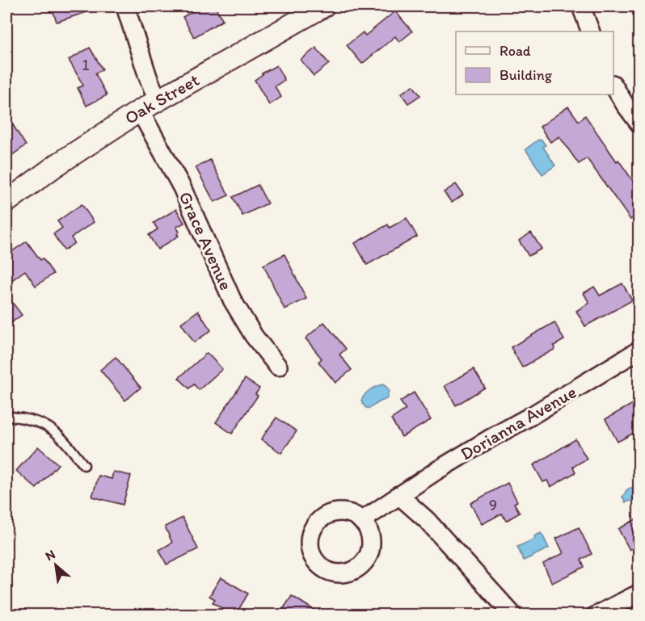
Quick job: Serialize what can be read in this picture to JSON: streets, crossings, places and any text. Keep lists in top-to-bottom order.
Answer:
{
  "streets": {
    "street": ["Oak Street", "Grace Avenue", "Dorianna Avenue"]
  },
  "crossings": [
    ["Oak Street", "Grace Avenue"]
  ],
  "house_numbers": ["1", "9"],
  "legend": ["Road", "Building"],
  "north": "top left"
}
